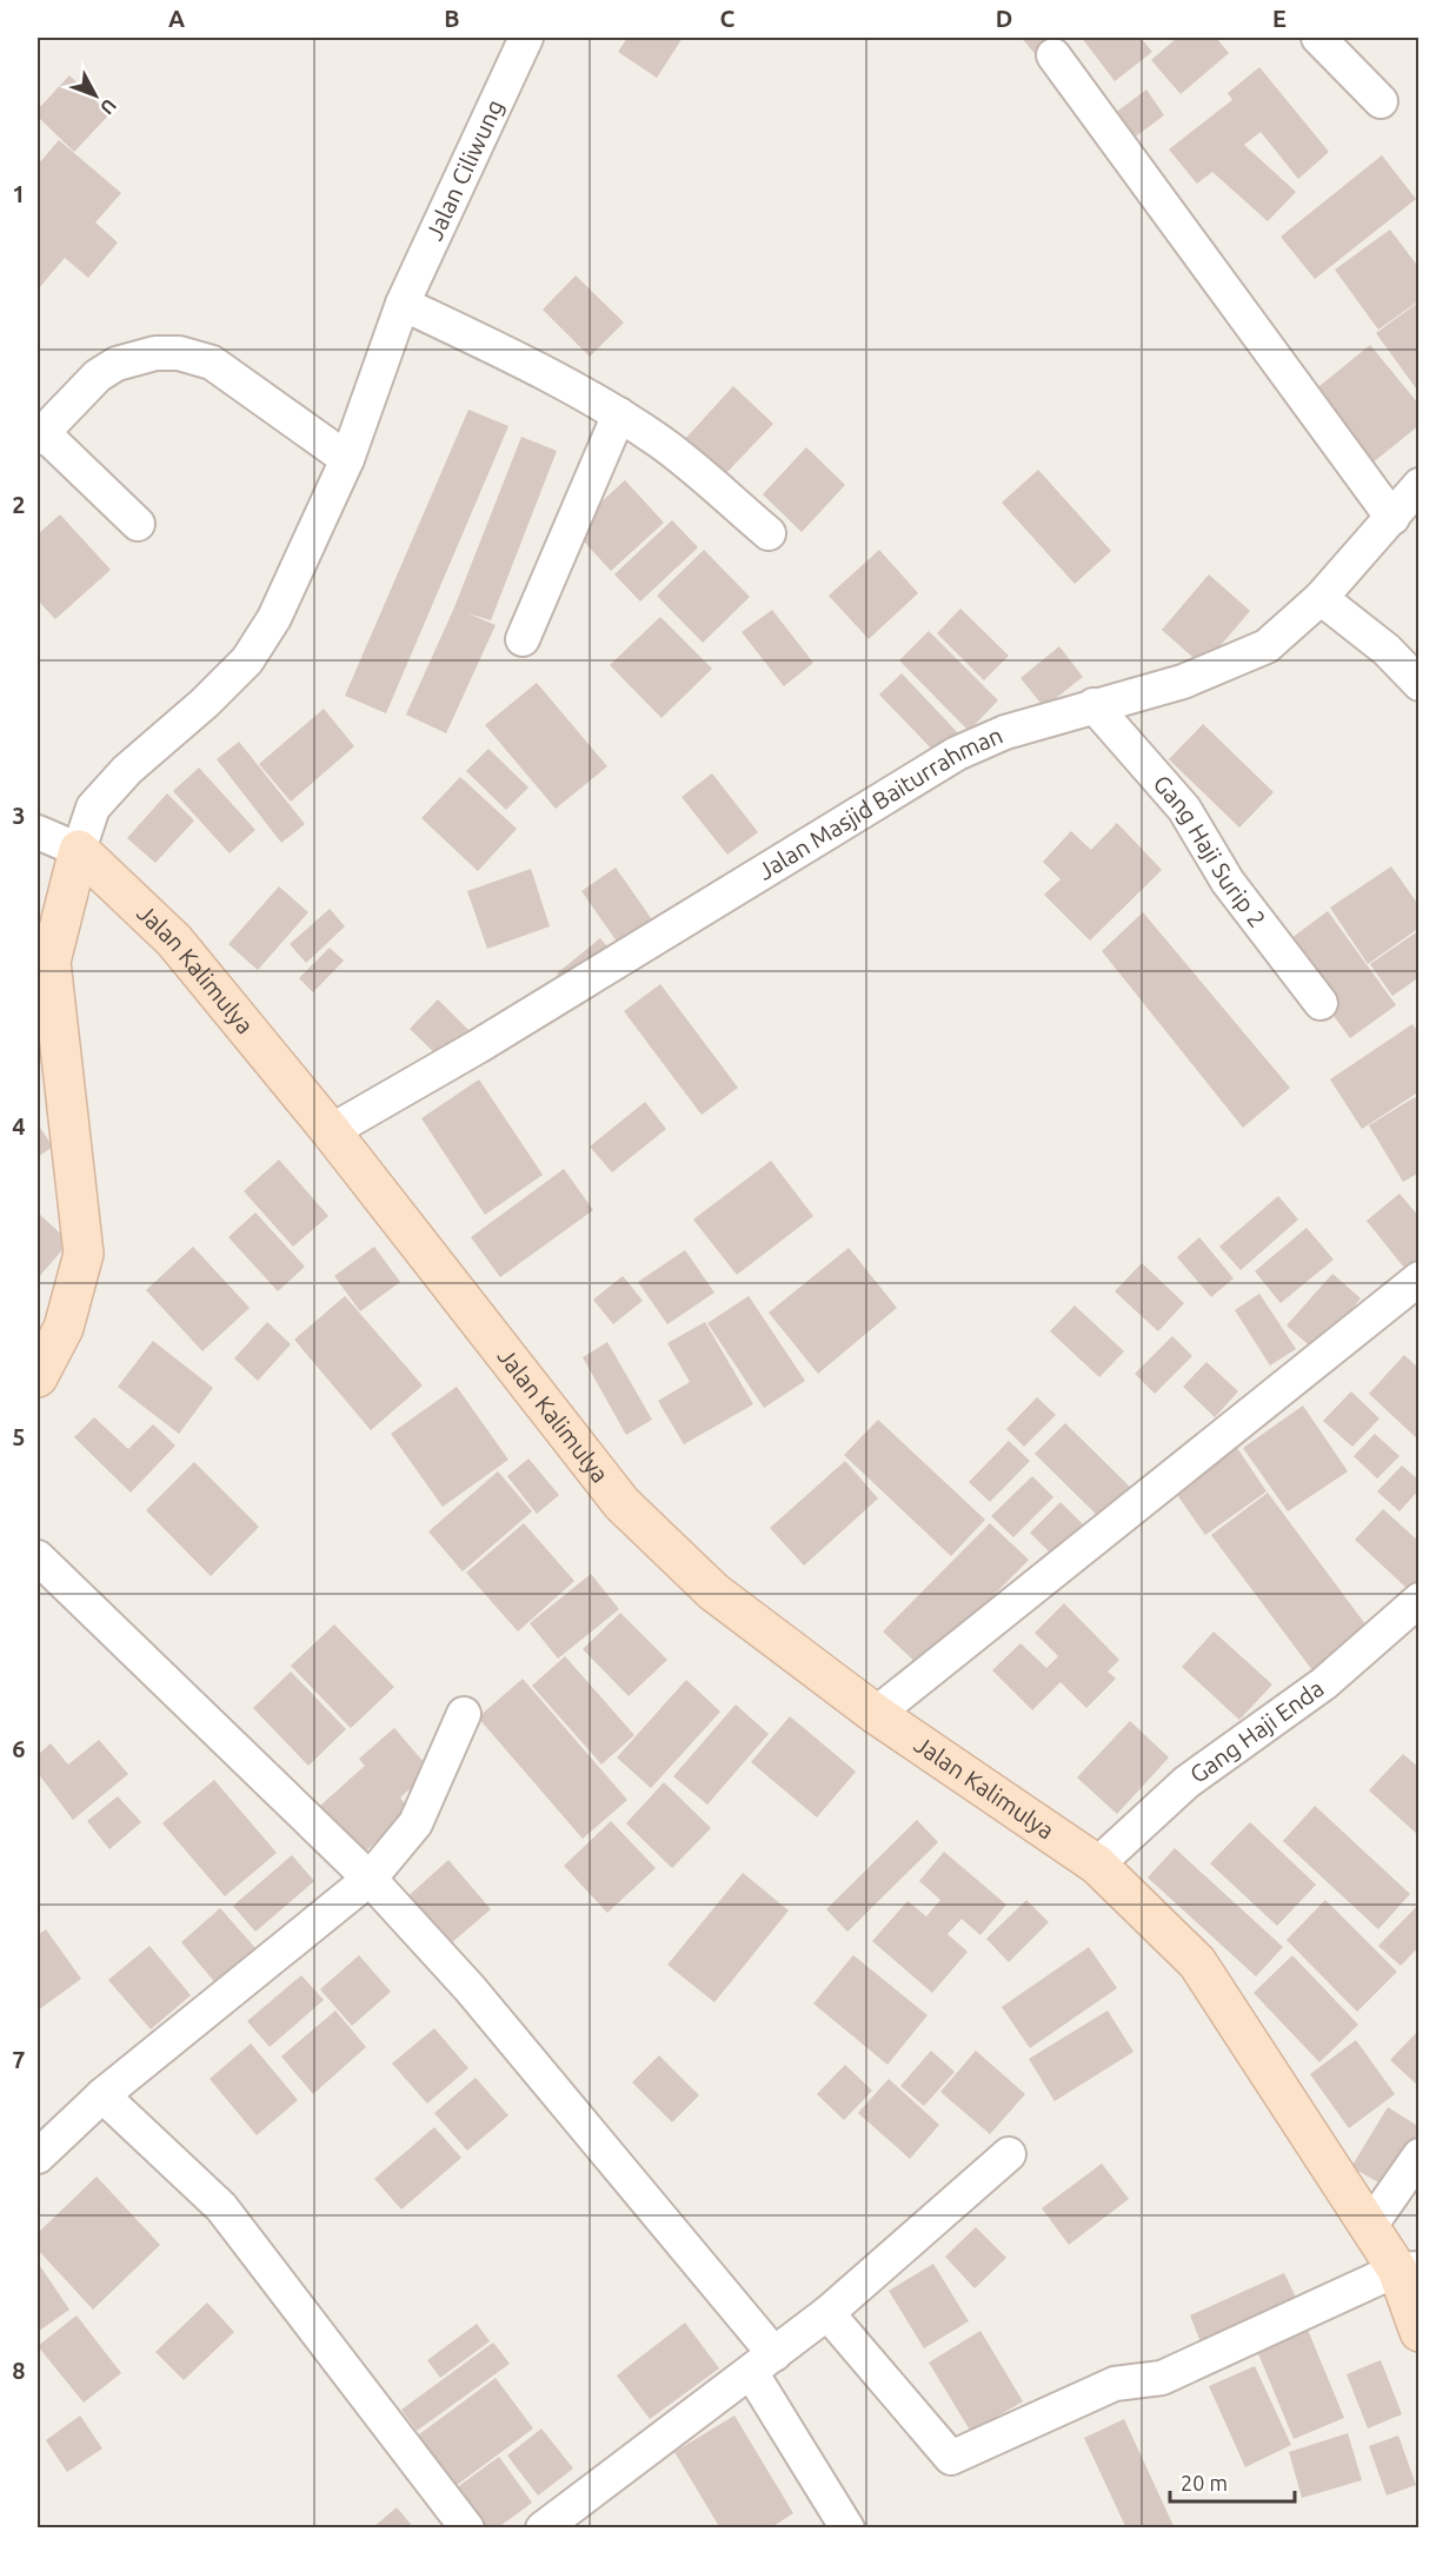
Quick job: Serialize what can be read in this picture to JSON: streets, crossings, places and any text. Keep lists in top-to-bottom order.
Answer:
{
  "streets": {
    "street": [
      "Jalan Ciliwung",
      "Jalan Masjid Baiturrahman",
      "Gang Haji Surip 2",
      "Jalan Kalimulya",
      "Gang Haji Enda"
    ]
  },
  "crossings": [
    ["Jalan Ciliwung", "Jalan Kalimulya"],
    ["Jalan Masjid Baiturrahman", "Gang Haji Surip 2"],
    ["Jalan Masjid Baiturrahman", "Jalan Kalimulya"],
    ["Jalan Kalimulya", "Gang Haji Enda"]
  ],
  "scale_bar": "20 m",
  "north": "bottom right",
  "grid": {
    "columns": [
      "A",
      "B",
      "C",
      "D",
      "E"
    ],
    "rows": [
      "1",
      "2",
      "3",
      "4",
      "5",
      "6",
      "7",
      "8"
    ]
  }
}
